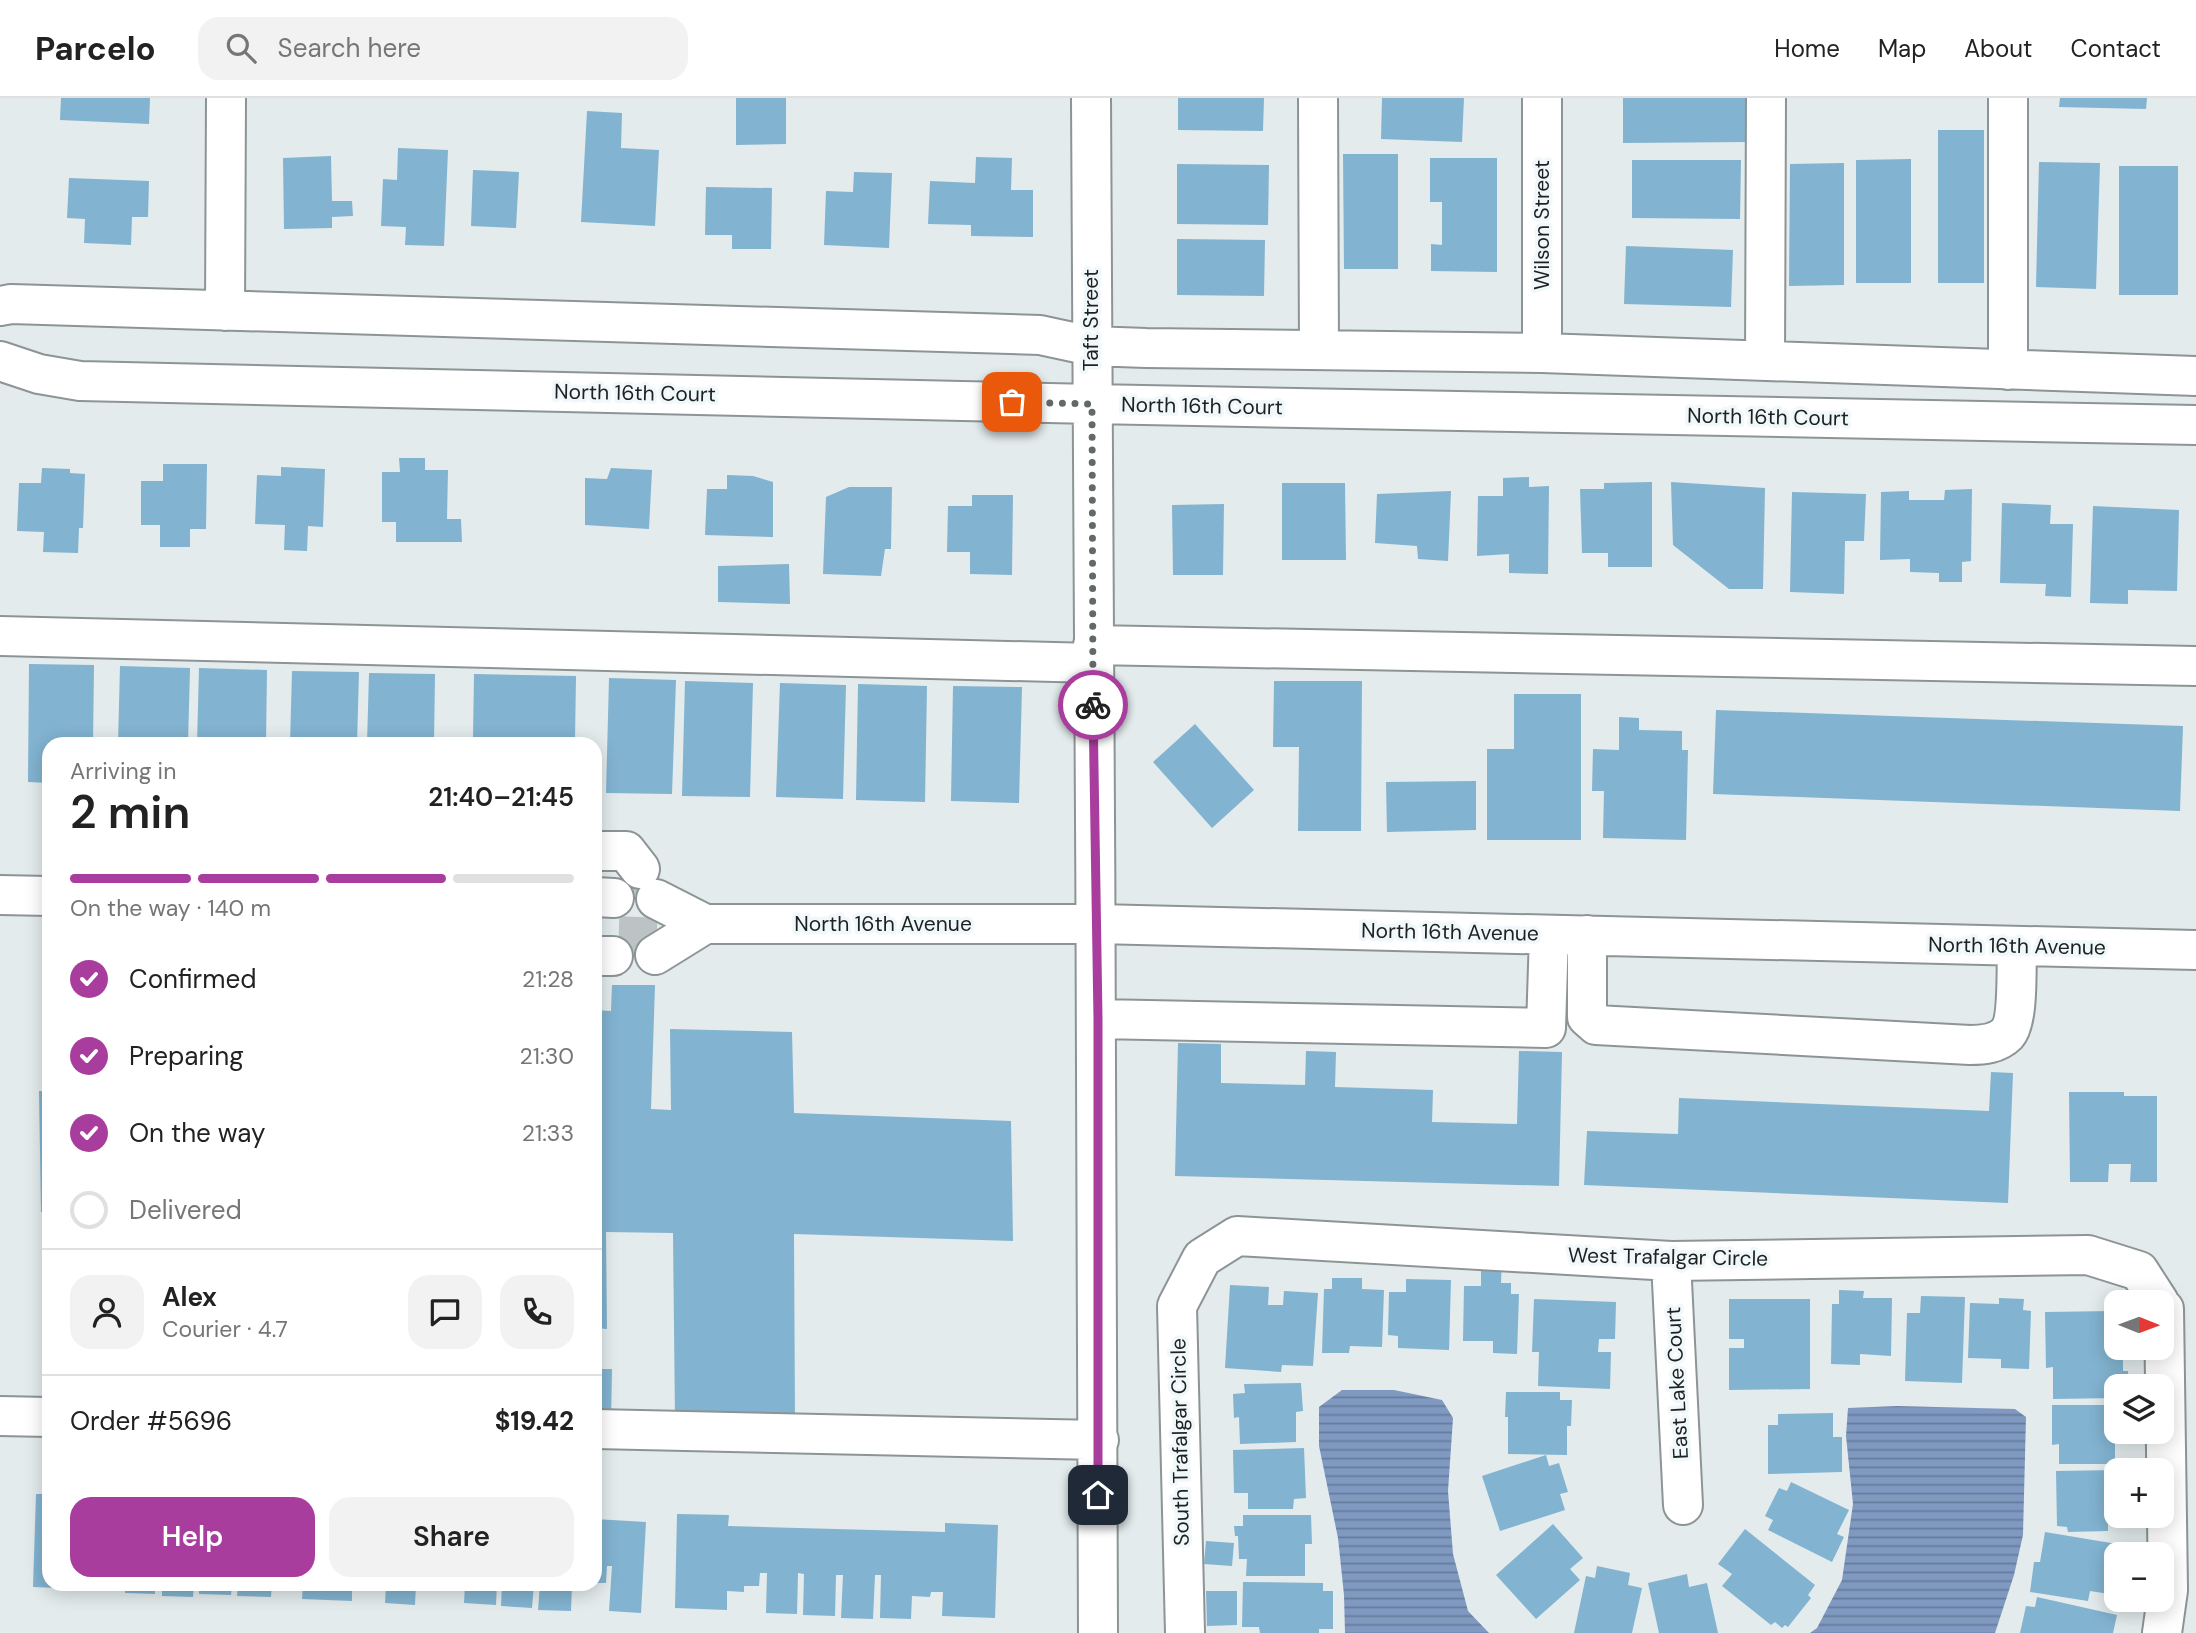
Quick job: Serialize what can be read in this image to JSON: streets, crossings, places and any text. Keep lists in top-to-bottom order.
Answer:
{
  "streets": {
    "street": [
      "Wilson Street",
      "Taft Street",
      "North 16th Court",
      "North 16th Avenue",
      "West Trafalgar Circle",
      "East Lake Court",
      "South Trafalgar Circle"
    ]
  },
  "crossings": [
    ["Taft Street", "North 16th Court"],
    ["Taft Street", "North 16th Avenue"],
    ["West Trafalgar Circle", "East Lake Court"],
    ["West Trafalgar Circle", "South Trafalgar Circle"]
  ],
  "north": "right",
  "page": {
    "header": "Parcelo",
    "search": "Search here",
    "nav": [
      "Home",
      "Map",
      "About",
      "Contact"
    ],
    "heading": ["2 min", "Arriving in", "21:40–21:45"],
    "panel": [
      "Alex",
      "Courier · 4.7",
      "Order #5696",
      "$19.42"
    ],
    "bar": "On the way · 140 m",
    "list": [
      ["Confirmed", "21:28"],
      ["Preparing", "21:30"],
      ["On the way", "21:33"],
      "Delivered"
    ],
    "map_buttons": ["+", "−"],
    "buttons": ["Help", "Share"]
  }
}
